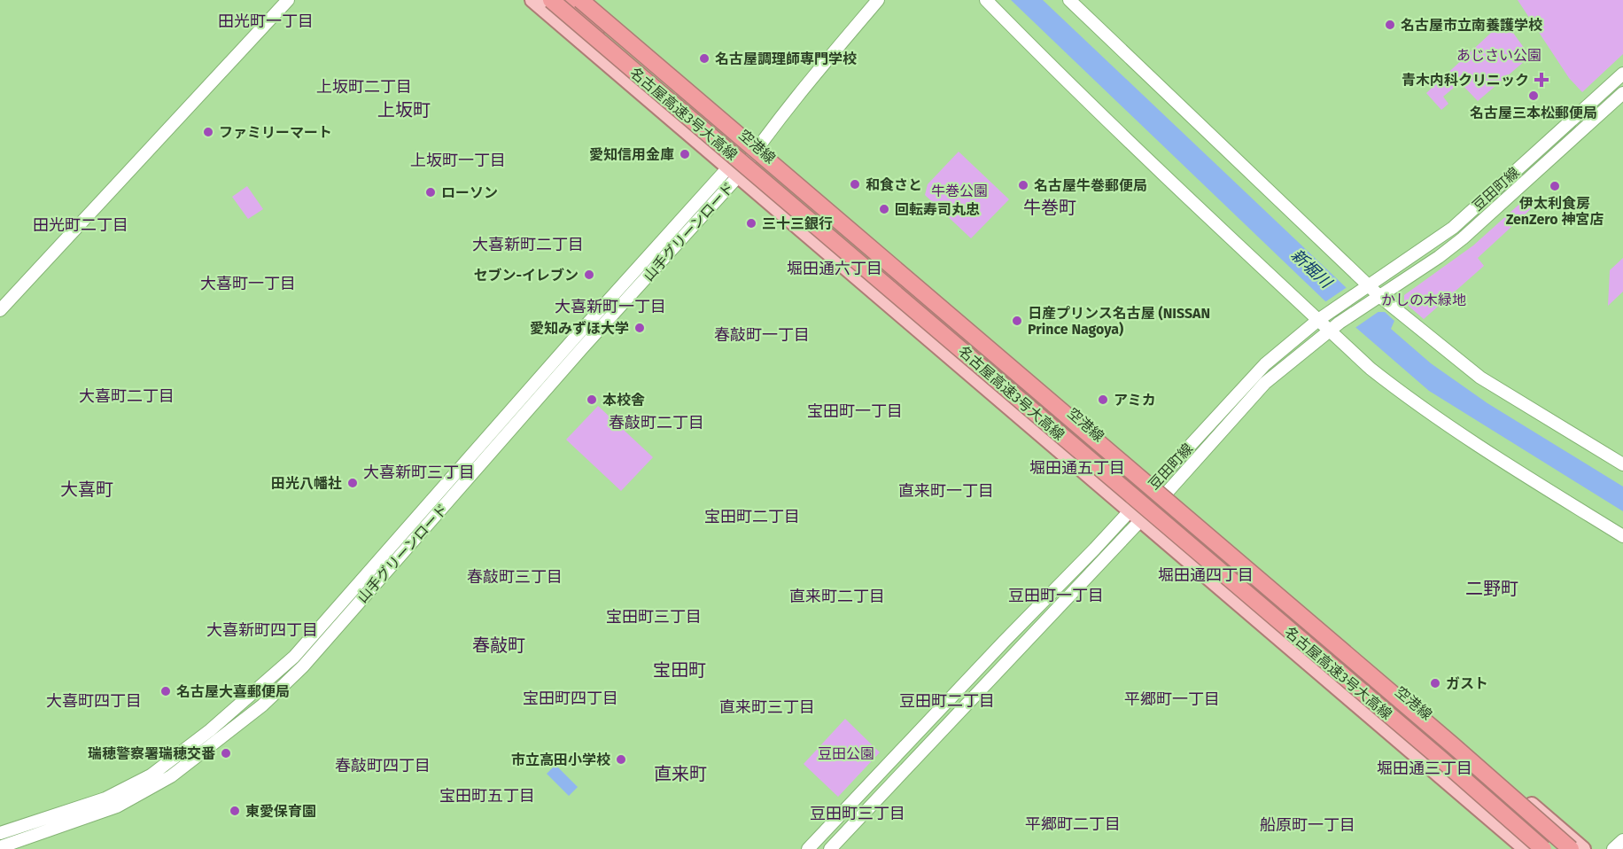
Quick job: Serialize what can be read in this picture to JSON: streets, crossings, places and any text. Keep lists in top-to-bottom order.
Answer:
{
  "streets": {
    "highway": ["名古屋高速3号大高線"],
    "main road": ["空港線"],
    "street": ["豆田町線", "山手グリーンロード"]
  },
  "crossings": [
    ["空港線", "豆田町線"],
    ["空港線", "山手グリーンロード"]
  ],
  "districts": [
    "田光町一丁目",
    "上坂町二丁目",
    "上坂町",
    "上坂町一丁目",
    "牛巻町",
    "田光町二丁目",
    "大喜新町二丁目",
    "堀田通六丁目",
    "大喜町一丁目",
    "大喜新町一丁目",
    "春敲町一丁目",
    "大喜町二丁目",
    "宝田町一丁目",
    "春敲町二丁目",
    "堀田通五丁目",
    "大喜新町三丁目",
    "大喜町",
    "直来町一丁目",
    "宝田町二丁目",
    "堀田通四丁目",
    "春敲町三丁目",
    "二野町",
    "豆田町一丁目",
    "直来町二丁目",
    "宝田町三丁目",
    "大喜新町四丁目",
    "春敲町",
    "宝田町",
    "宝田町四丁目",
    "平郷町一丁目",
    "大喜町四丁目",
    "豆田町二丁目",
    "直来町三丁目",
    "春敲町四丁目",
    "堀田通三丁目",
    "直来町",
    "宝田町五丁目",
    "豆田町三丁目",
    "平郷町二丁目",
    "船原町一丁目"
  ],
  "water": ["新堀川"],
  "parks": [
    "あじさい公園",
    "牛巻公園",
    "かしの木緑地",
    "豆田公園"
  ],
  "places": {
    "other": [
      "名古屋市立南養護学校",
      "名古屋調理師専門学校",
      "名古屋三本松郵便局",
      "ファミリーマート",
      "愛知信用金庫",
      "和食さと",
      "名古屋牛巻郵便局",
      "伊太利食房 ZenZero 神宮店",
      "ローソン",
      "回転寿司丸忠",
      "三十三銀行",
      "セブン-イレブン",
      "日産プリンス名古屋 (NISSAN Prince Nagoya)",
      "愛知みずほ大学",
      "本校舎",
      "アミカ",
      "田光八幡社",
      "ガスト",
      "名古屋大喜郵便局",
      "瑞穂警察署瑞穂交番",
      "市立高田小学校",
      "東愛保育園"
    ],
    "health": ["青木内科クリニック"]
  }
}
